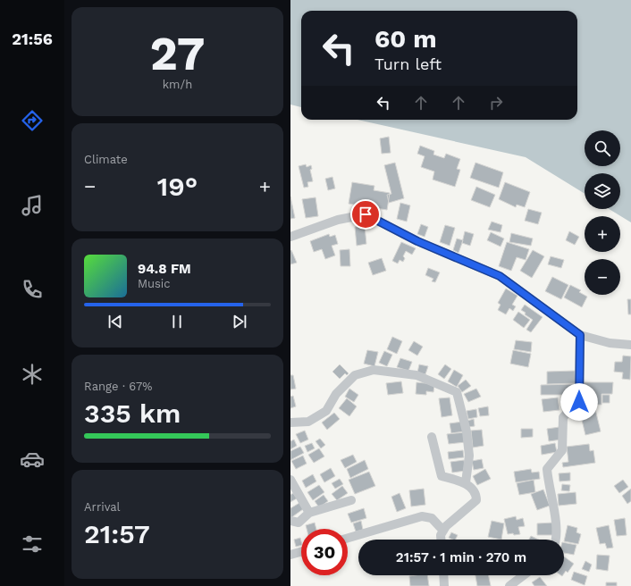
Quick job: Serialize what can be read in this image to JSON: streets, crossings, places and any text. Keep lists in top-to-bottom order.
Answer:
{
  "page": {
    "tabs": "21:56",
    "tile": [
      ["27", "km/h"],
      "Climate",
      ["Range · 67%", "335 km"],
      ["Arrival", "21:57"]
    ],
    "turn": ["60 m", "Turn left"],
    "map_buttons": ["+", "−"],
    "heat": ["−", "19°", "+"],
    "song": ["94.8 FM", "Music"],
    "limit": "30",
    "trip": "21:57 · 1 min · 270 m"
  }
}
